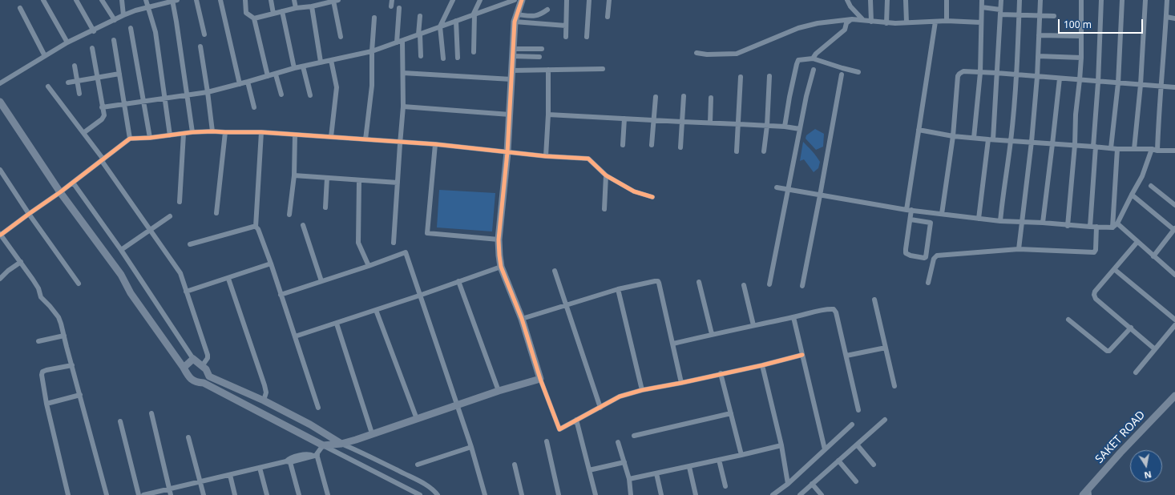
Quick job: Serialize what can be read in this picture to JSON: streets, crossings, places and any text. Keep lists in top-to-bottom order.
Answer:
{
  "streets": {
    "street": ["SAKET ROAD"]
  },
  "scale_bar": "100 m",
  "north": "bottom"
}
